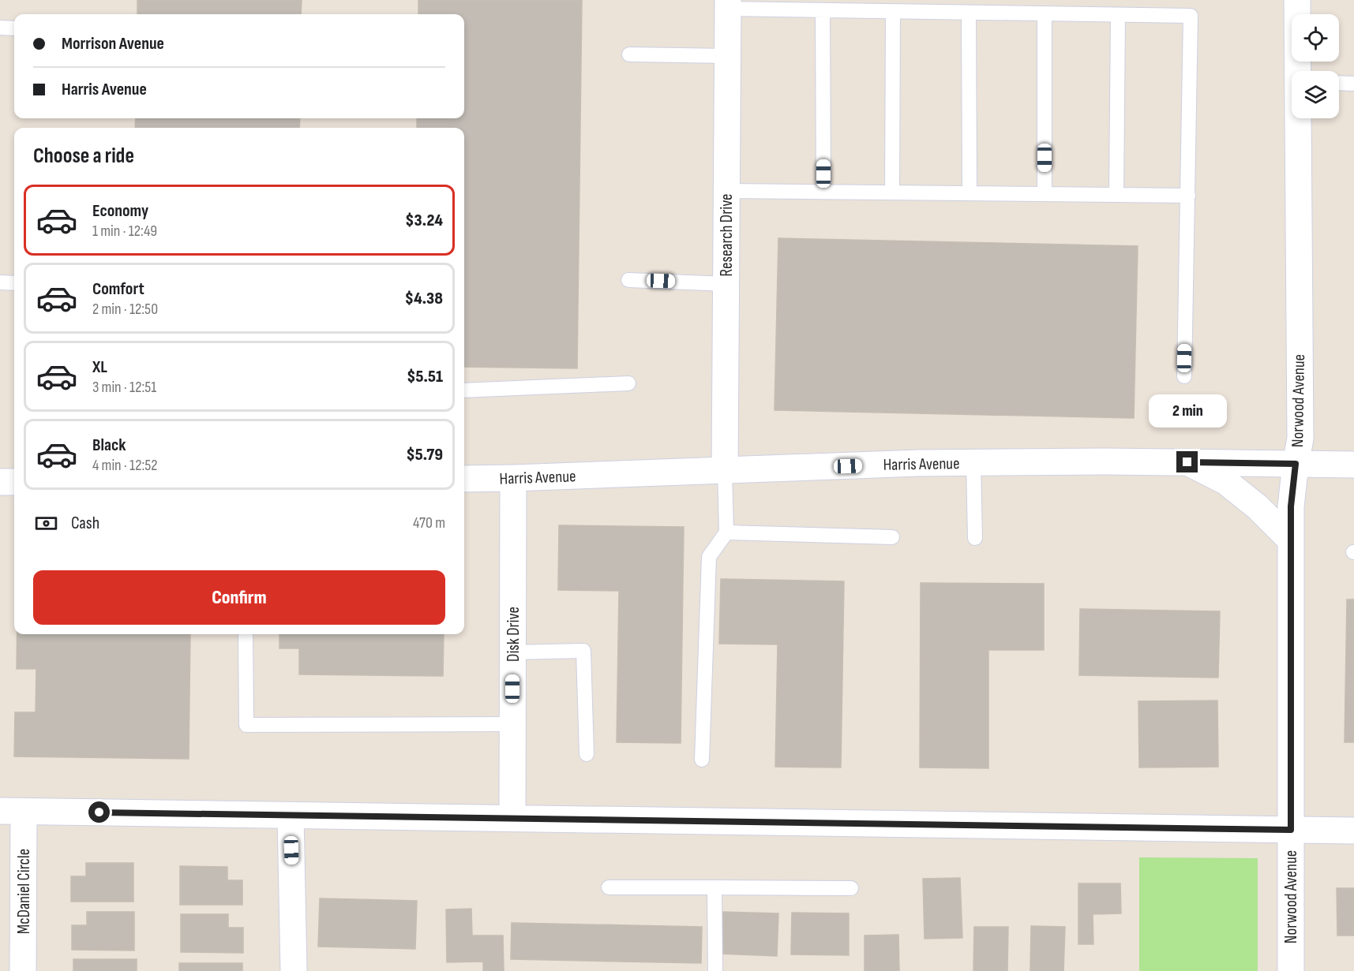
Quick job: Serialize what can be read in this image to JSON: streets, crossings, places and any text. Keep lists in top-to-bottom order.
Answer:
{
  "streets": {
    "street": [
      "Research Drive",
      "Norwood Avenue",
      "Harris Avenue",
      "Disk Drive",
      "McDaniel Circle"
    ]
  },
  "crossings": [
    ["Research Drive", "Harris Avenue"],
    ["Norwood Avenue", "Harris Avenue"],
    ["Harris Avenue", "Disk Drive"]
  ],
  "page": {
    "banner": ["Morrison Avenue", "Harris Avenue"],
    "heading": "Choose a ride",
    "list": [
      {
        "name": "Economy",
        "note": "1 min · 12:49",
        "value": "$3.24"
      },
      {
        "name": "Comfort",
        "note": "2 min · 12:50",
        "value": "$4.38"
      },
      {
        "name": "XL",
        "note": "3 min · 12:51",
        "value": "$5.51"
      },
      {
        "name": "Black",
        "note": "4 min · 12:52",
        "value": "$5.79"
      }
    ],
    "bubble": "2 min",
    "pay": ["Cash", "470 m"],
    "buttons": "Confirm"
  }
}
